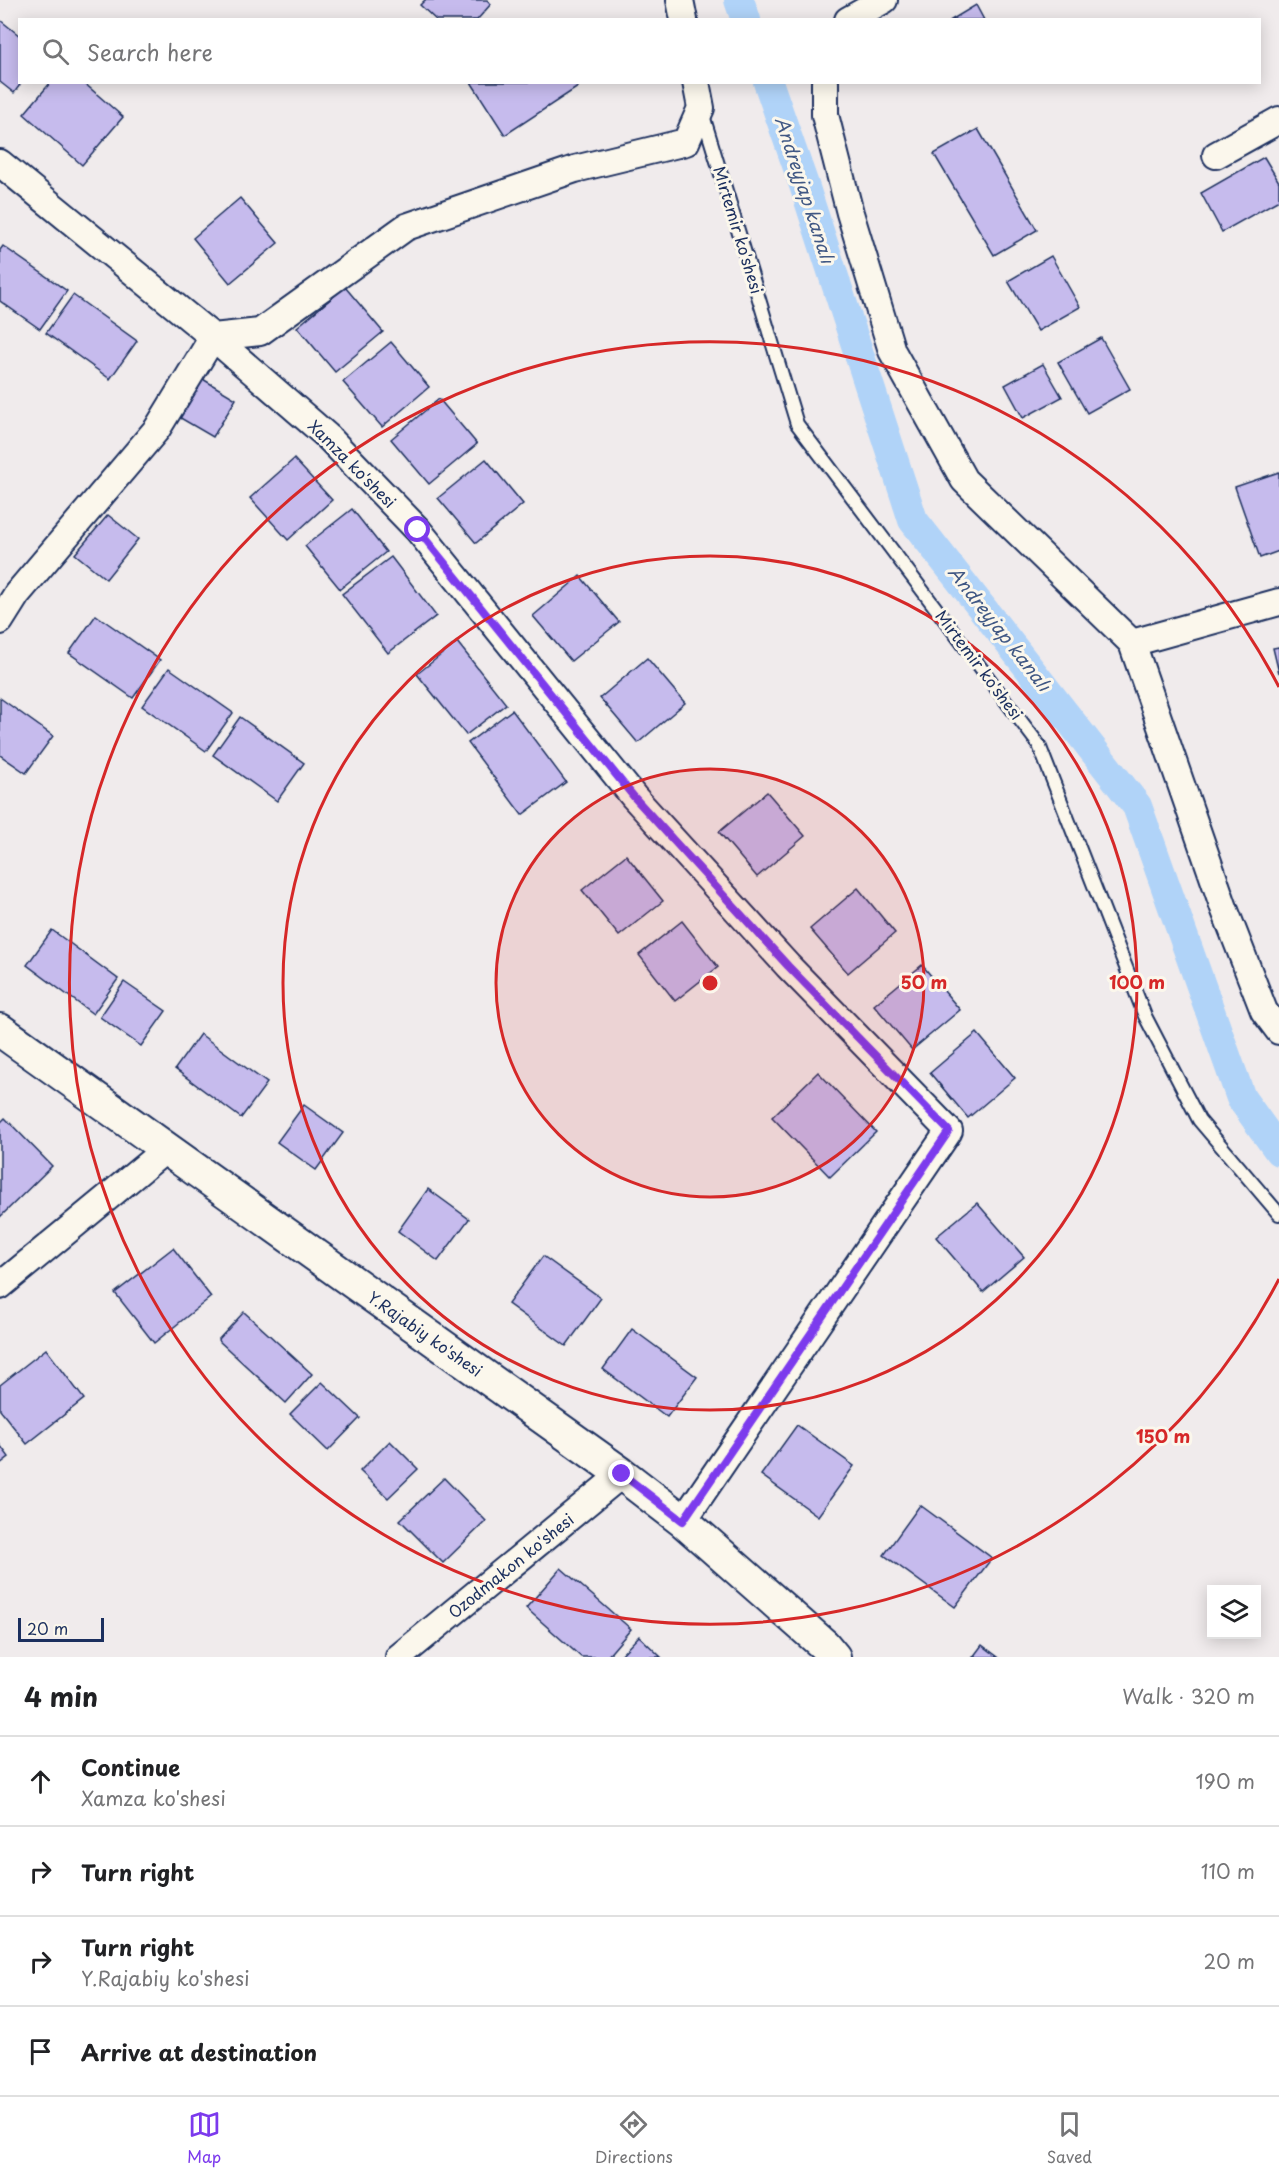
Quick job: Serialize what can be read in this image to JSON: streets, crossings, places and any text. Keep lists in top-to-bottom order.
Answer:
{
  "streets": {
    "street": [
      "Mirtemir ko'shesi",
      "Xamza ko'shesi",
      "Y.Rajabiy ko'shesi",
      "Ozodmakon ko'shesi"
    ]
  },
  "crossings": [
    ["Xamza ko'shesi", "Y.Rajabiy ko'shesi"],
    ["Y.Rajabiy ko'shesi", "Ozodmakon ko'shesi"]
  ],
  "water": ["Andreyjap kanalı"],
  "scale_bar": "20 m",
  "page": {
    "search": "Search here",
    "scale": "20 m",
    "heading": ["4 min", "Walk · 320 m"],
    "list": [
      ["Continue", "Xamza ko'shesi", "190 m"],
      ["Turn right", "110 m"],
      ["Turn right", "Y.Rajabiy ko'shesi", "20 m"],
      "Arrive at destination"
    ],
    "nav": ["Map", "Directions", "Saved"]
  },
  "rings": ["50 m", "100 m", "150 m"]
}
